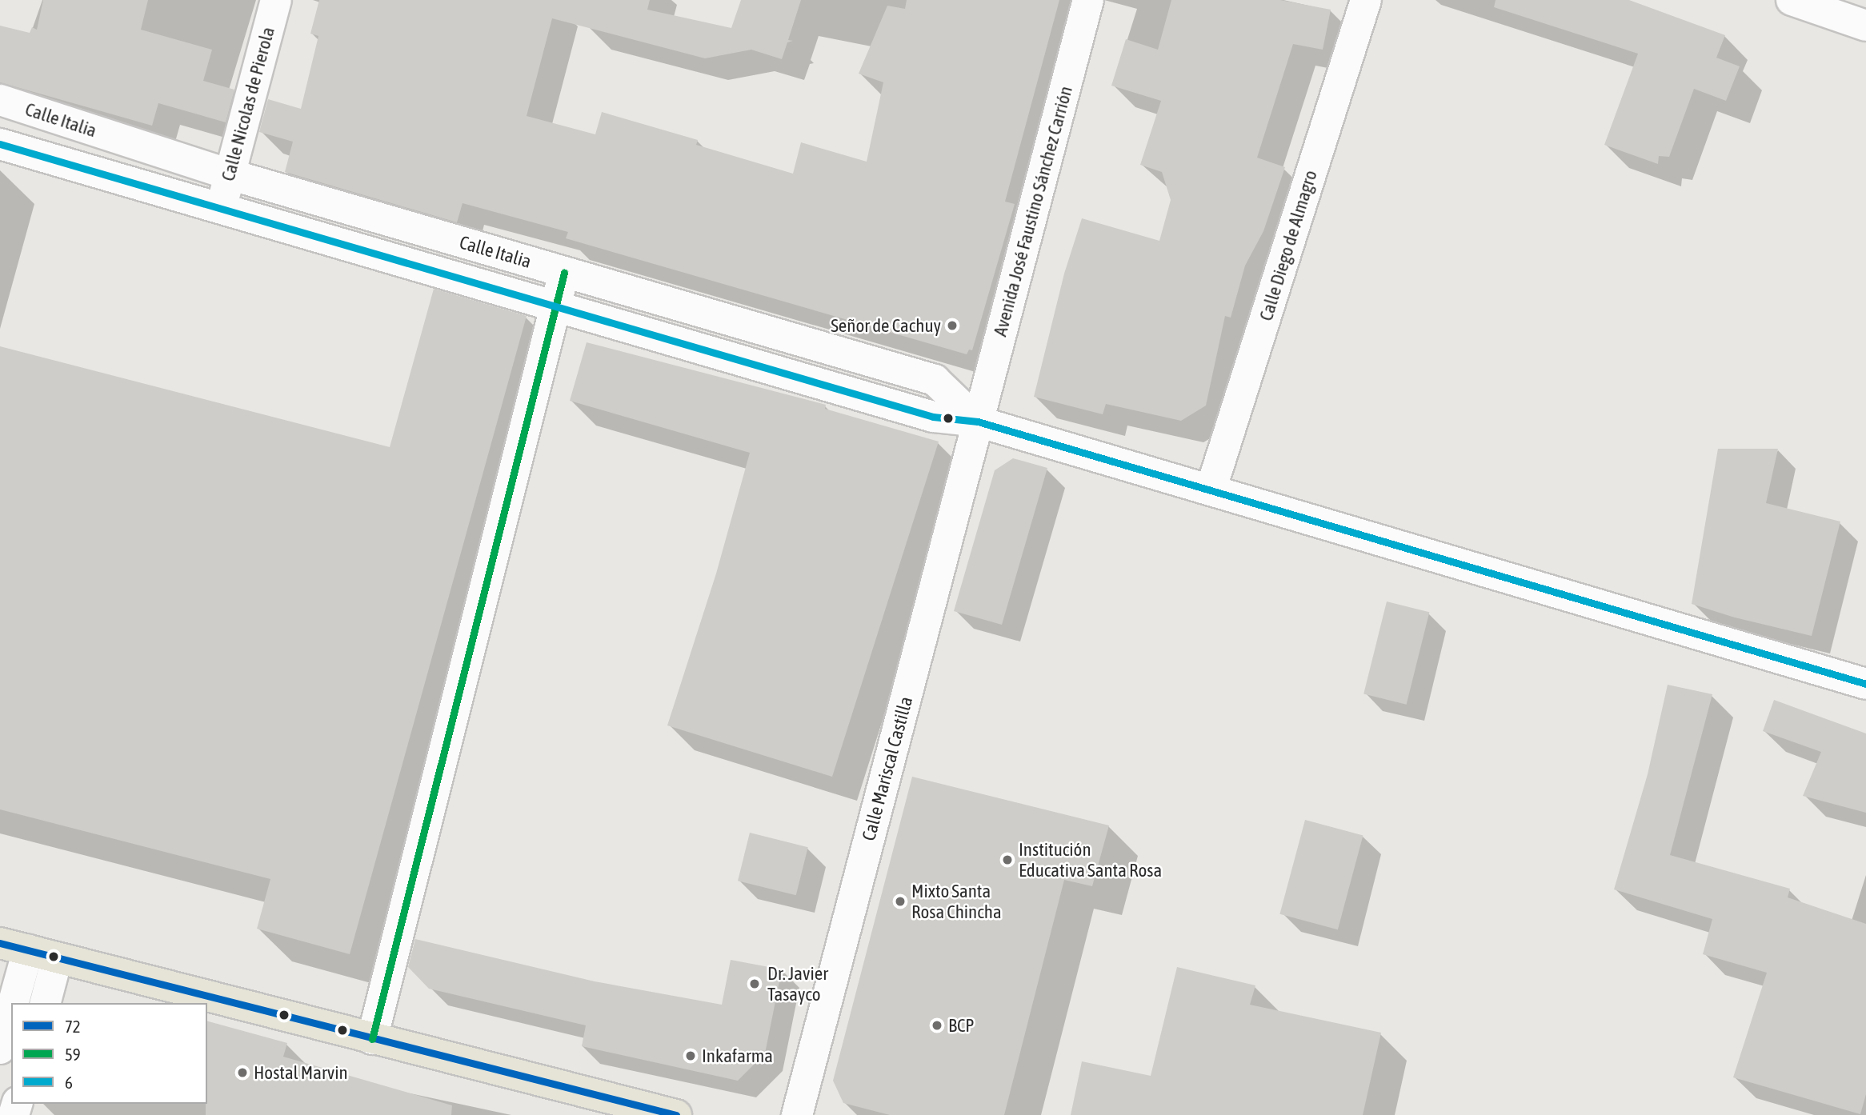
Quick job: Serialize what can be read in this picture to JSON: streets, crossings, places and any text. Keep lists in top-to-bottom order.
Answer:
{
  "streets": {
    "street": [
      "Calle Nicolas de Pierola",
      "Calle Italia",
      "Avenida José Faustino Sánchez Carrión",
      "Calle Diego de Almagro",
      "Calle Mariscal Castilla"
    ]
  },
  "crossings": [
    ["Calle Nicolas de Pierola", "Calle Italia"],
    ["Calle Italia", "Avenida José Faustino Sánchez Carrión"],
    ["Calle Italia", "Calle Diego de Almagro"],
    ["Calle Italia", "Calle Mariscal Castilla"],
    ["Avenida José Faustino Sánchez Carrión", "Calle Mariscal Castilla"]
  ],
  "places": [
    "Señor de Cachuy",
    "Institución Educativa Santa Rosa",
    "Mixto Santa Rosa Chincha",
    "Dr. Javier Tasayco",
    "BCP",
    "Inkafarma",
    "Hostal Marvin"
  ],
  "lines": ["transit line 6", "transit line 59", "transit line 72"],
  "legend": ["72", "59", "6"]
}
